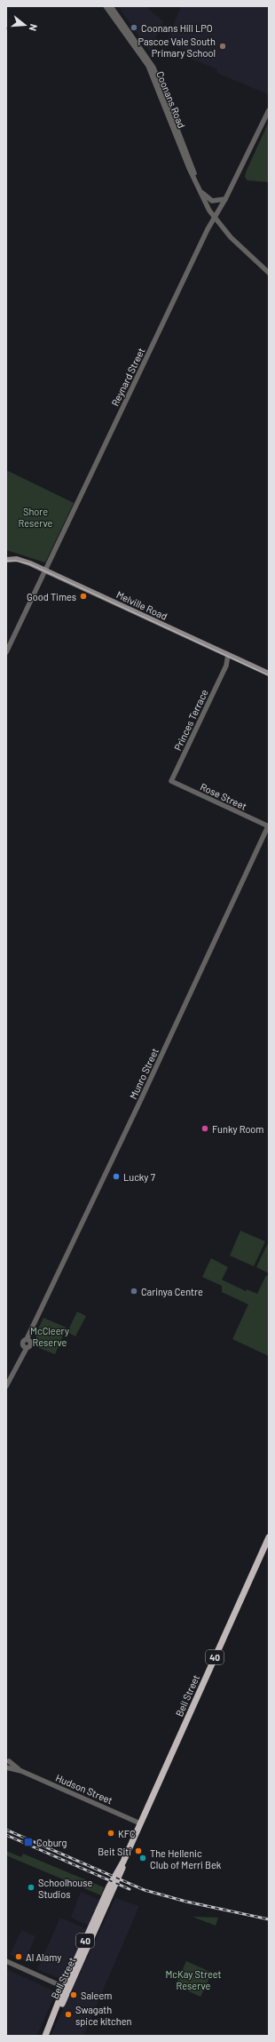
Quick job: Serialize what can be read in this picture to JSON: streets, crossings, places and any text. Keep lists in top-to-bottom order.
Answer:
{
  "streets": {
    "highway": ["40", "Bell Street"],
    "main road": ["Melville Road"],
    "street": [
      "Coonans Road",
      "Reynard Street",
      "Princes Terrace",
      "Rose Street",
      "Munro Street",
      "Hudson Street"
    ]
  },
  "crossings": [
    ["Coonans Road", "Reynard Street"],
    ["Reynard Street", "Melville Road"],
    ["Melville Road", "Princes Terrace"],
    ["Princes Terrace", "Rose Street"],
    ["Rose Street", "Munro Street"],
    ["Bell Street", "Hudson Street"]
  ],
  "parks": ["Shore Reserve", "McCleery Reserve", "McKay Street Reserve"],
  "places": {
    "other": [
      "Coonans Hill LPO",
      "Pascoe Vale South Primary School",
      "Good Times",
      "Funky Room",
      "Lucky 7",
      "Carinya Centre",
      "KFC",
      "Beit Siti",
      "The Hellenic Club of Merri Bek",
      "Schoolhouse Studios",
      "Al Alamy",
      "Saleem",
      "Swagath spice kitchen"
    ],
    "transit": ["Coburg"]
  },
  "north": "right"
}
